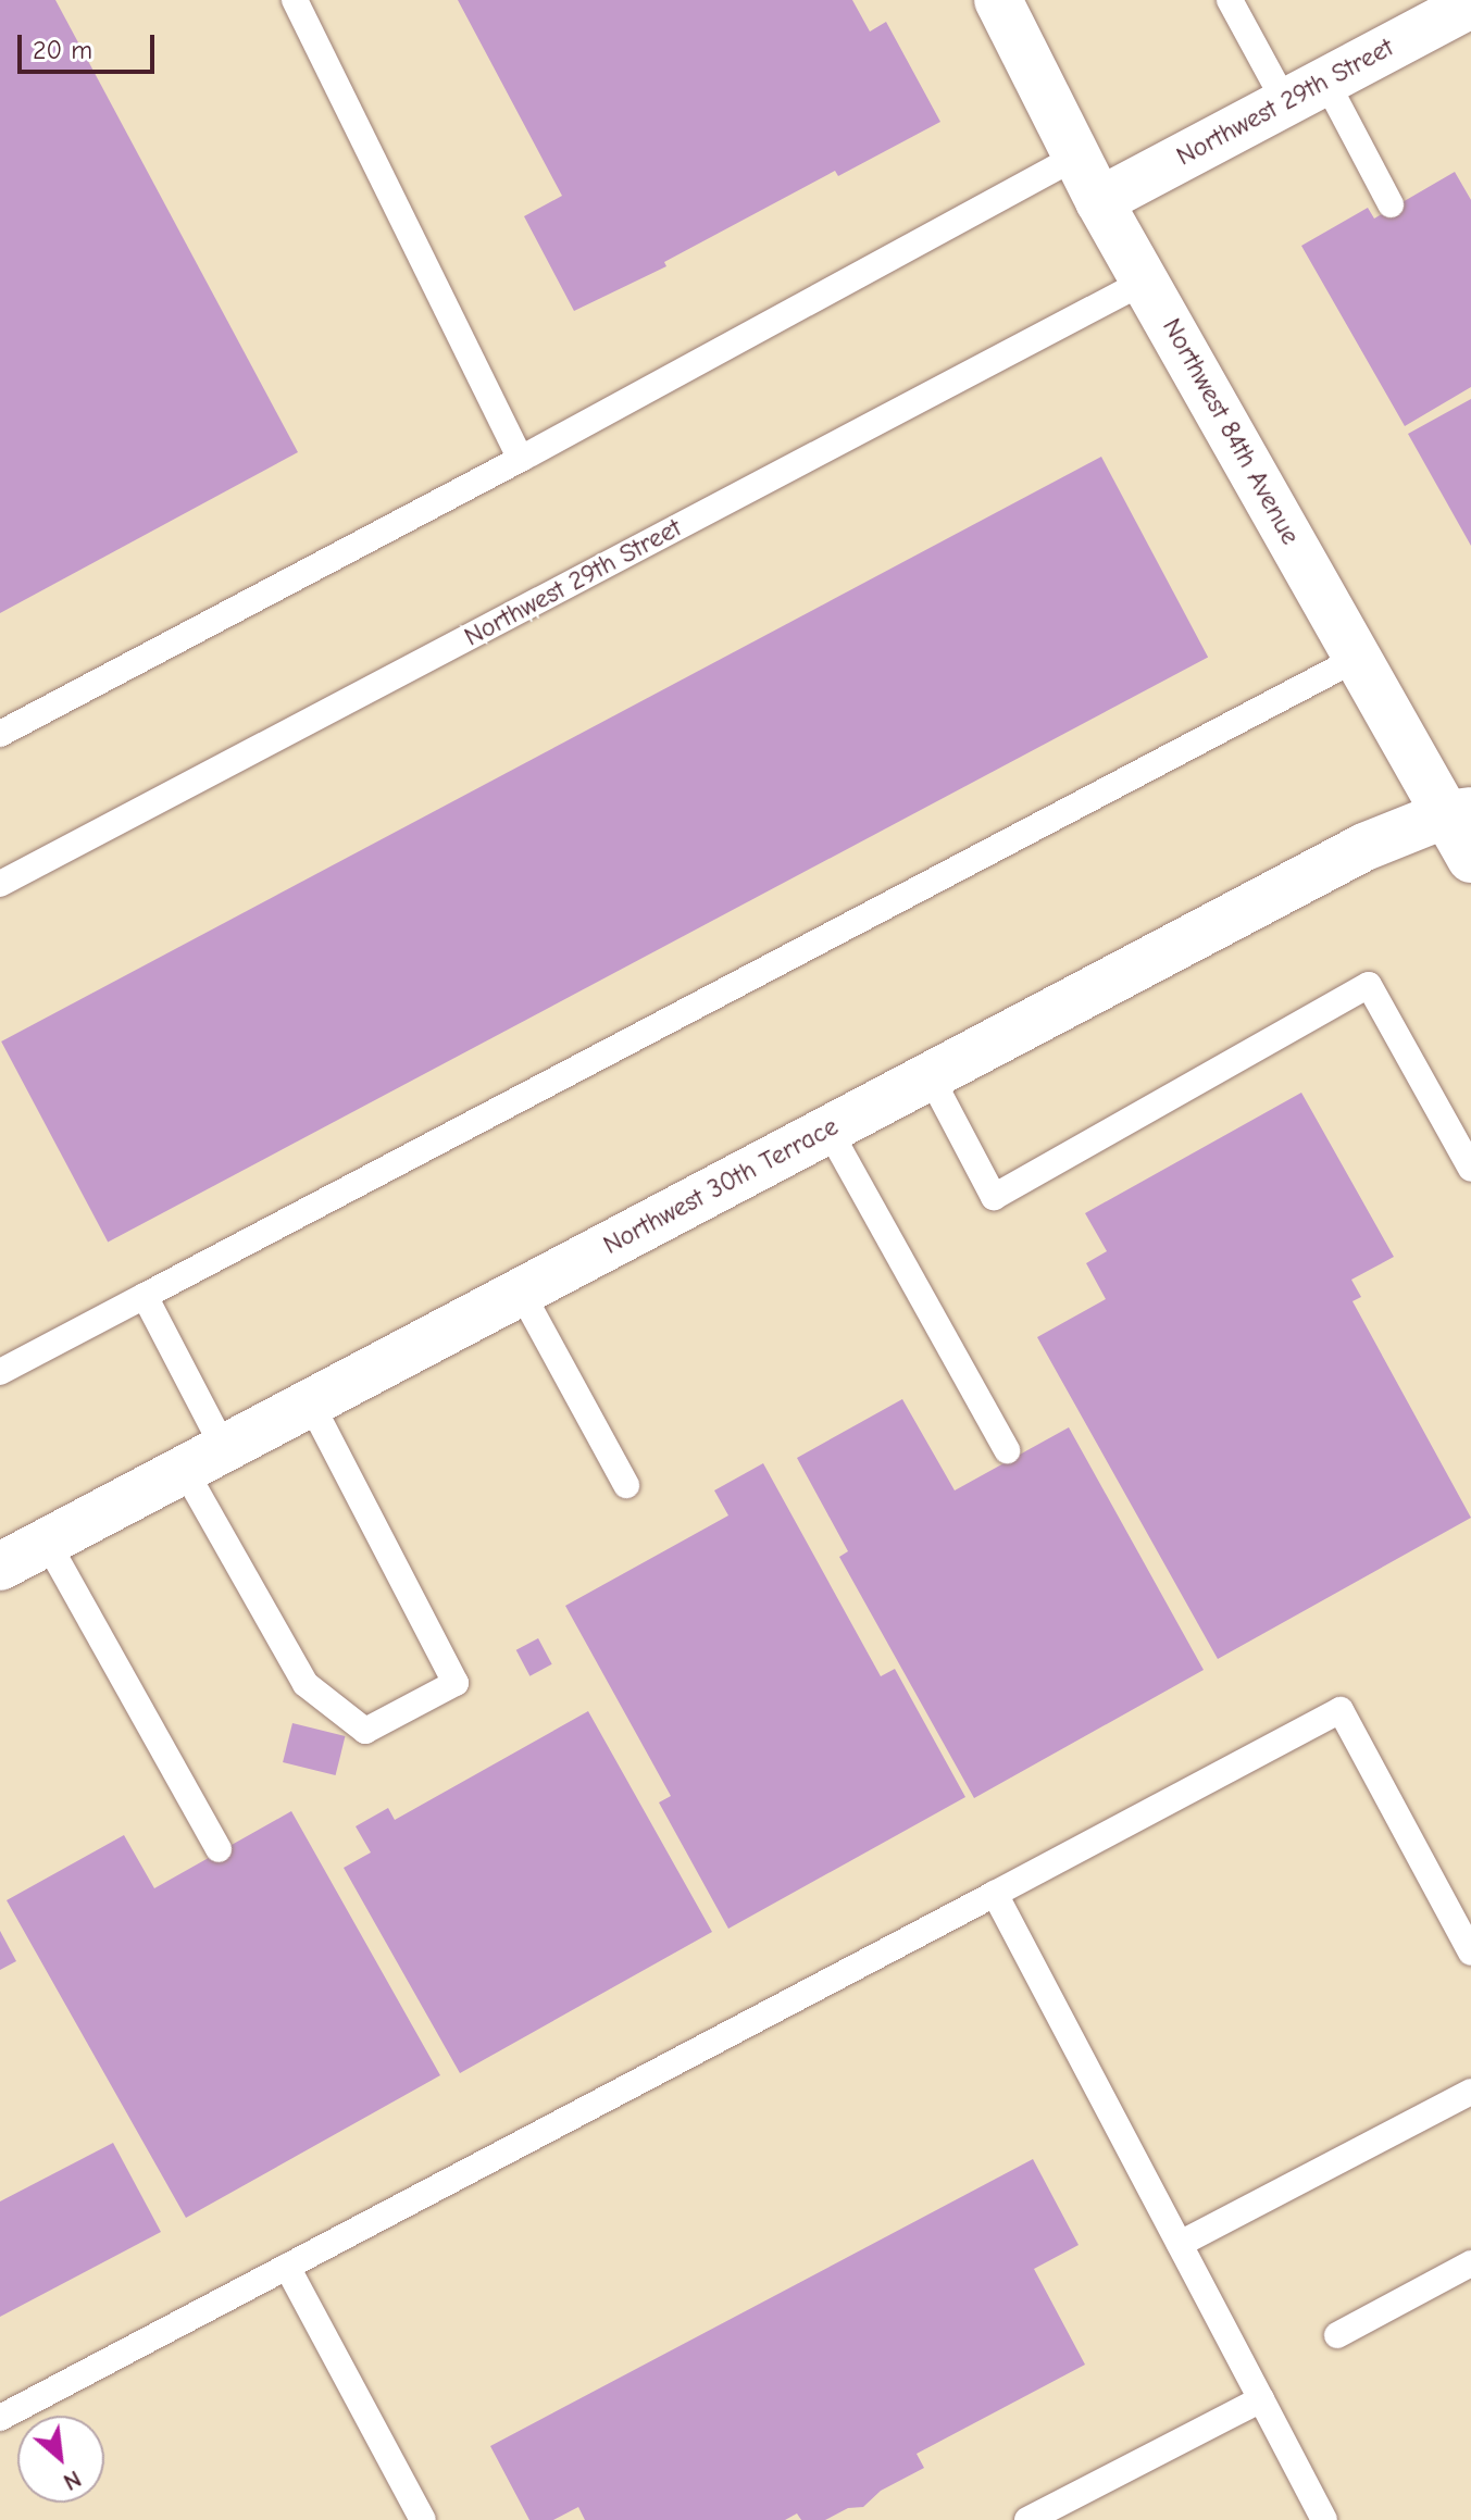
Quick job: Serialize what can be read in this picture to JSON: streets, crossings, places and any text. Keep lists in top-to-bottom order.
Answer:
{
  "streets": {
    "street": ["Northwest 29th Street", "Northwest 84th Avenue", "Northwest 30th Terrace"]
  },
  "crossings": [
    ["Northwest 29th Street", "Northwest 84th Avenue"],
    ["Northwest 84th Avenue", "Northwest 30th Terrace"]
  ],
  "scale_bar": "20 m",
  "north": "bottom right"
}
